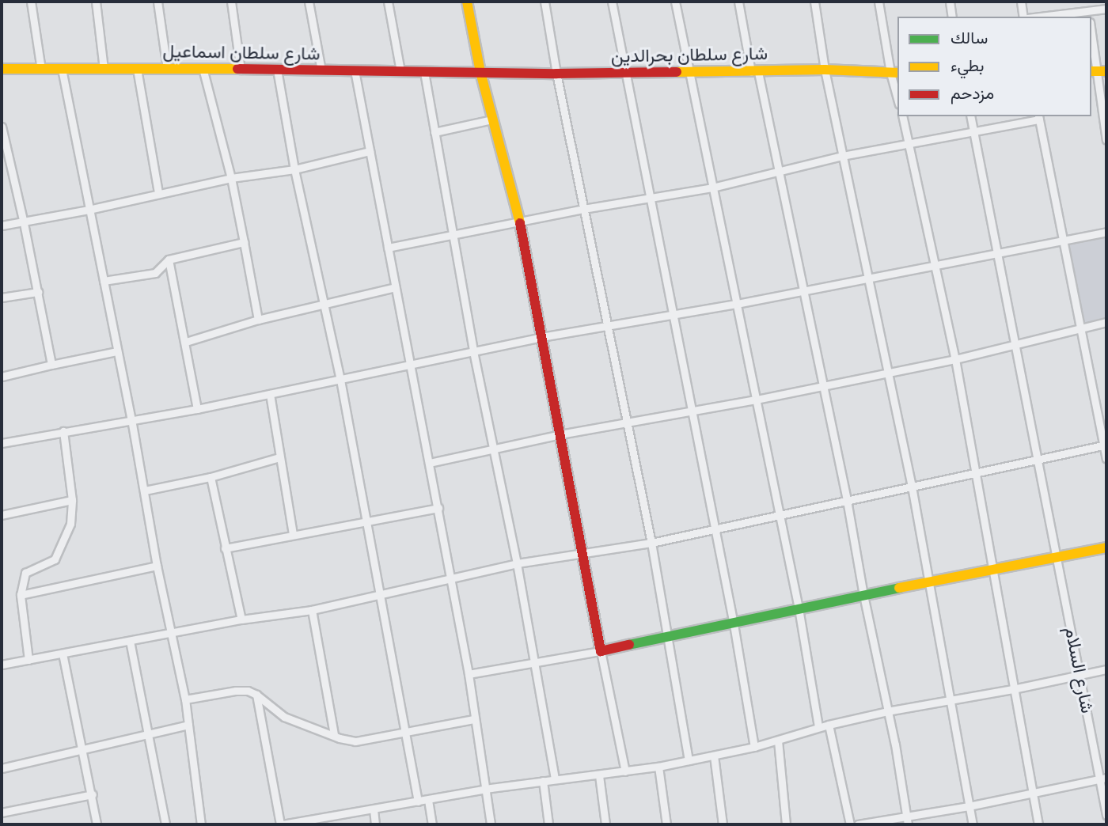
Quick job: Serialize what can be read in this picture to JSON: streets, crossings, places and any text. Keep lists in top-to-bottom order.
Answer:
{
  "streets": {
    "street": ["شارع سلطان اسماعيل", "شارع سلطان بحرالدين", "شارع السلام"]
  },
  "crossings": [
    ["شارع سلطان اسماعيل", "شارع سلطان بحرالدين"]
  ],
  "legend": ["سالك", "بطيء", "مزدحم"]
}
